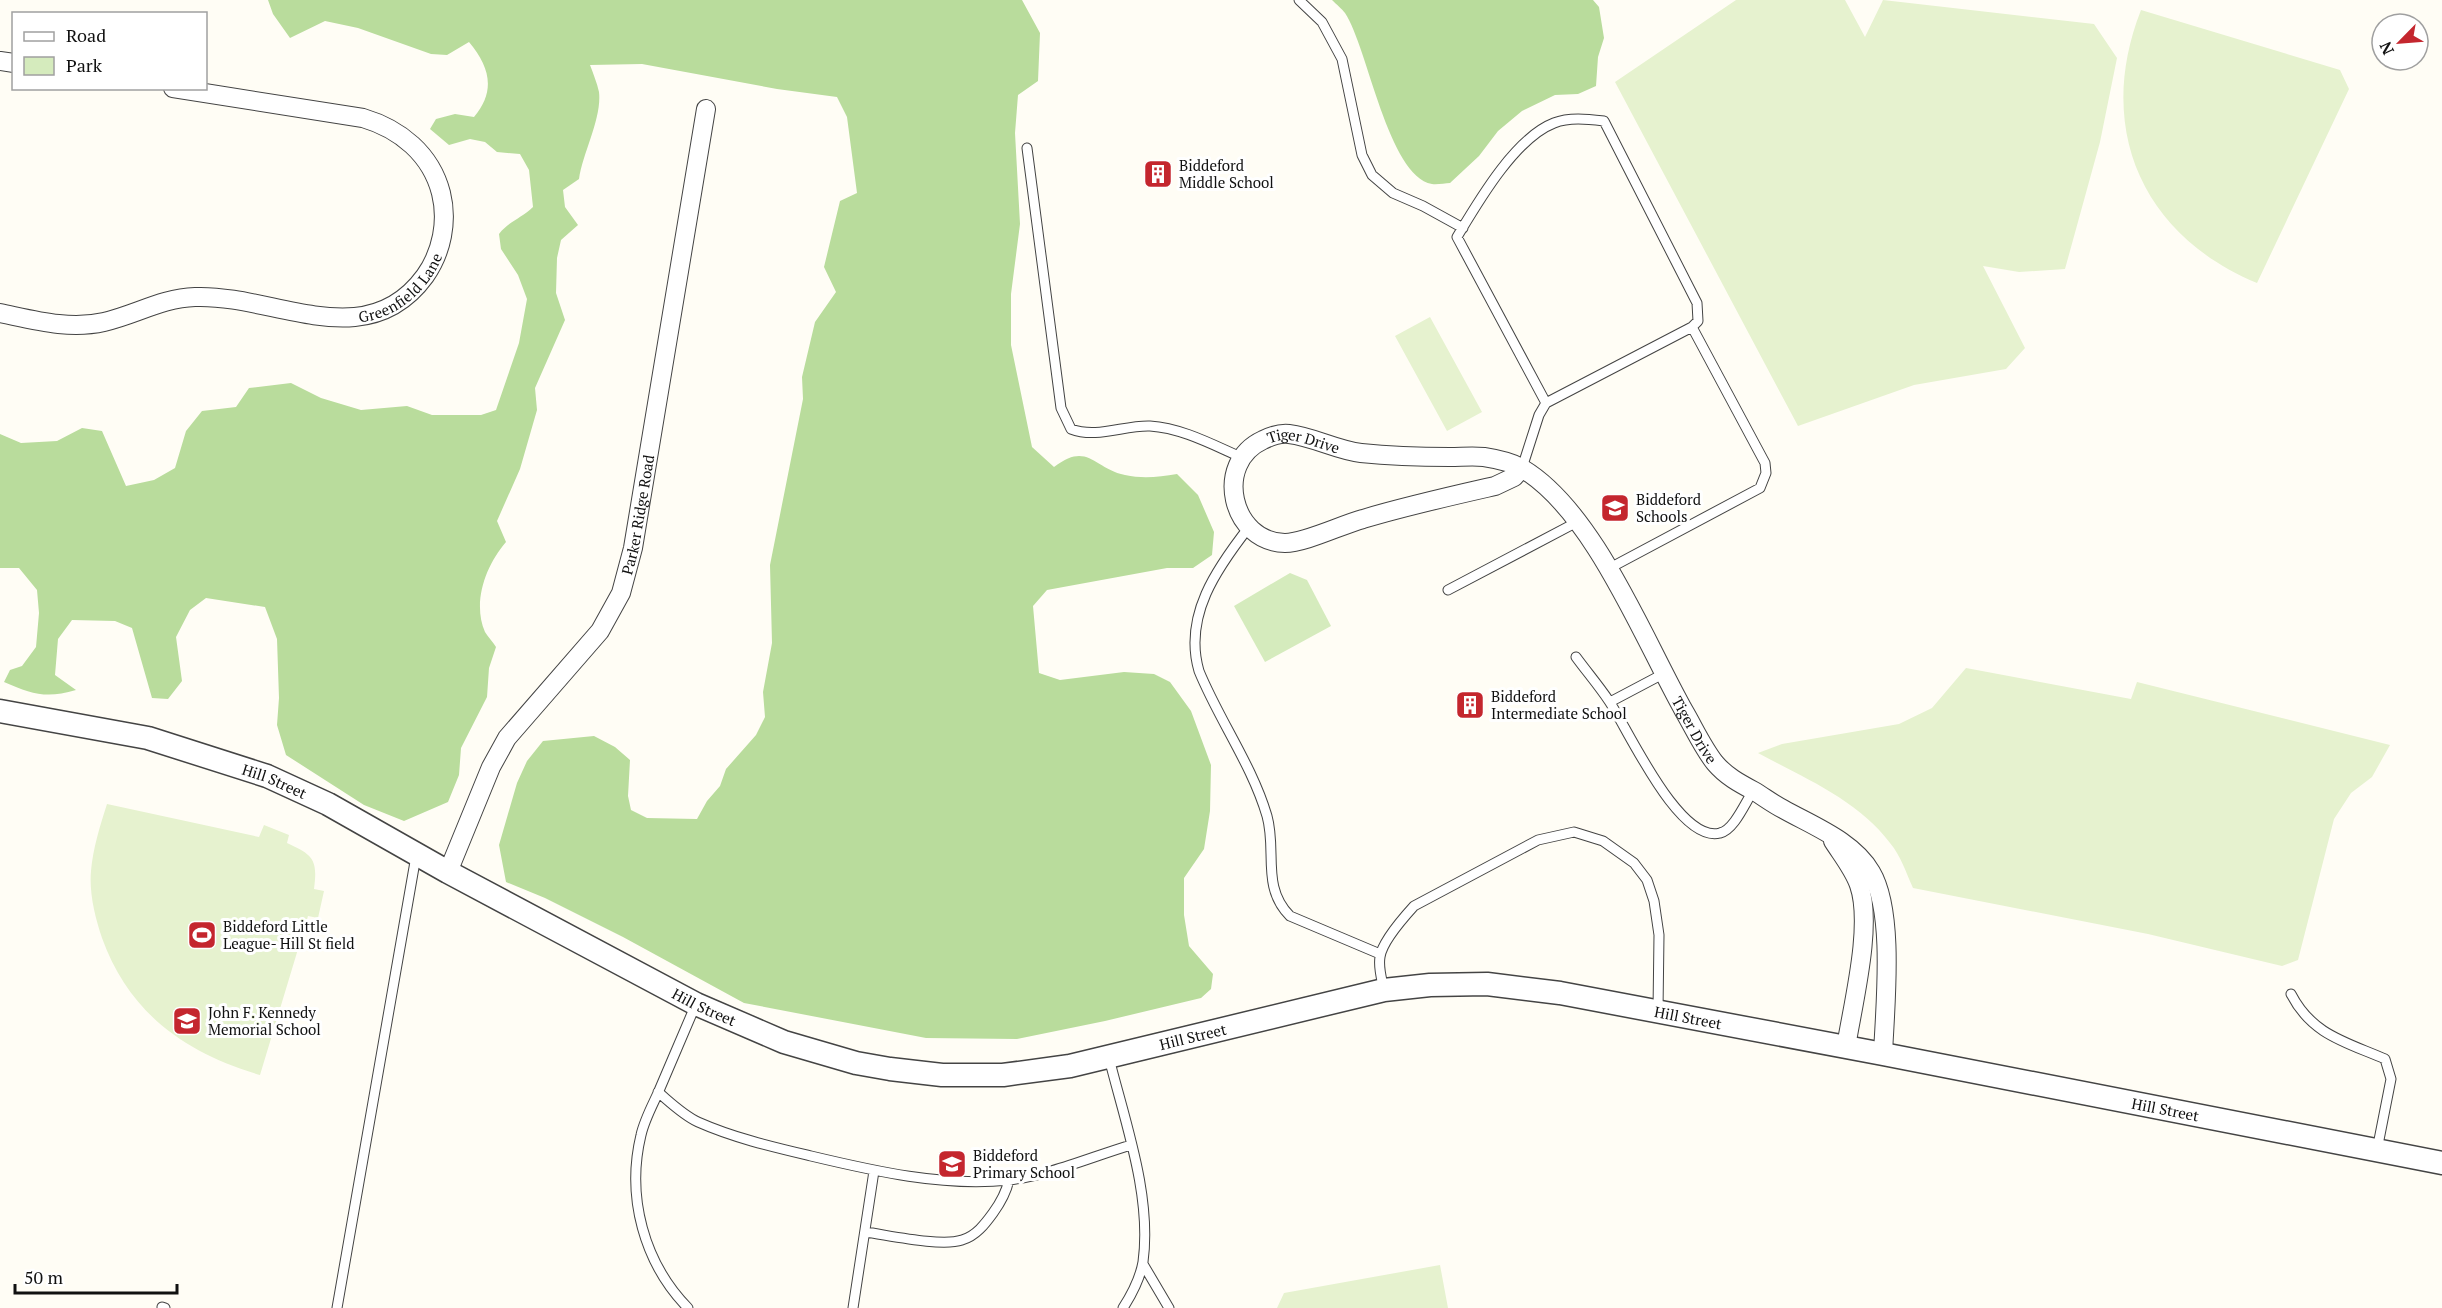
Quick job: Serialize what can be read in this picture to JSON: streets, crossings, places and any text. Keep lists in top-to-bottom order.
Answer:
{
  "streets": {
    "street": [
      "Greenfield Lane",
      "Tiger Drive",
      "Parker Ridge Road",
      "Hill Street"
    ]
  },
  "crossings": [
    ["Tiger Drive", "Hill Street"],
    ["Parker Ridge Road", "Hill Street"]
  ],
  "places": {
    "building": ["Biddeford Middle School", "Biddeford Intermediate School"],
    "school or university": ["Biddeford Schools", "John F. Kennedy Memorial School", "Biddeford Primary School"],
    "sports": ["Biddeford Little League- Hill St field"]
  },
  "legend": ["Road", "Park"],
  "scale_bar": "50 m",
  "north": "bottom left"
}
